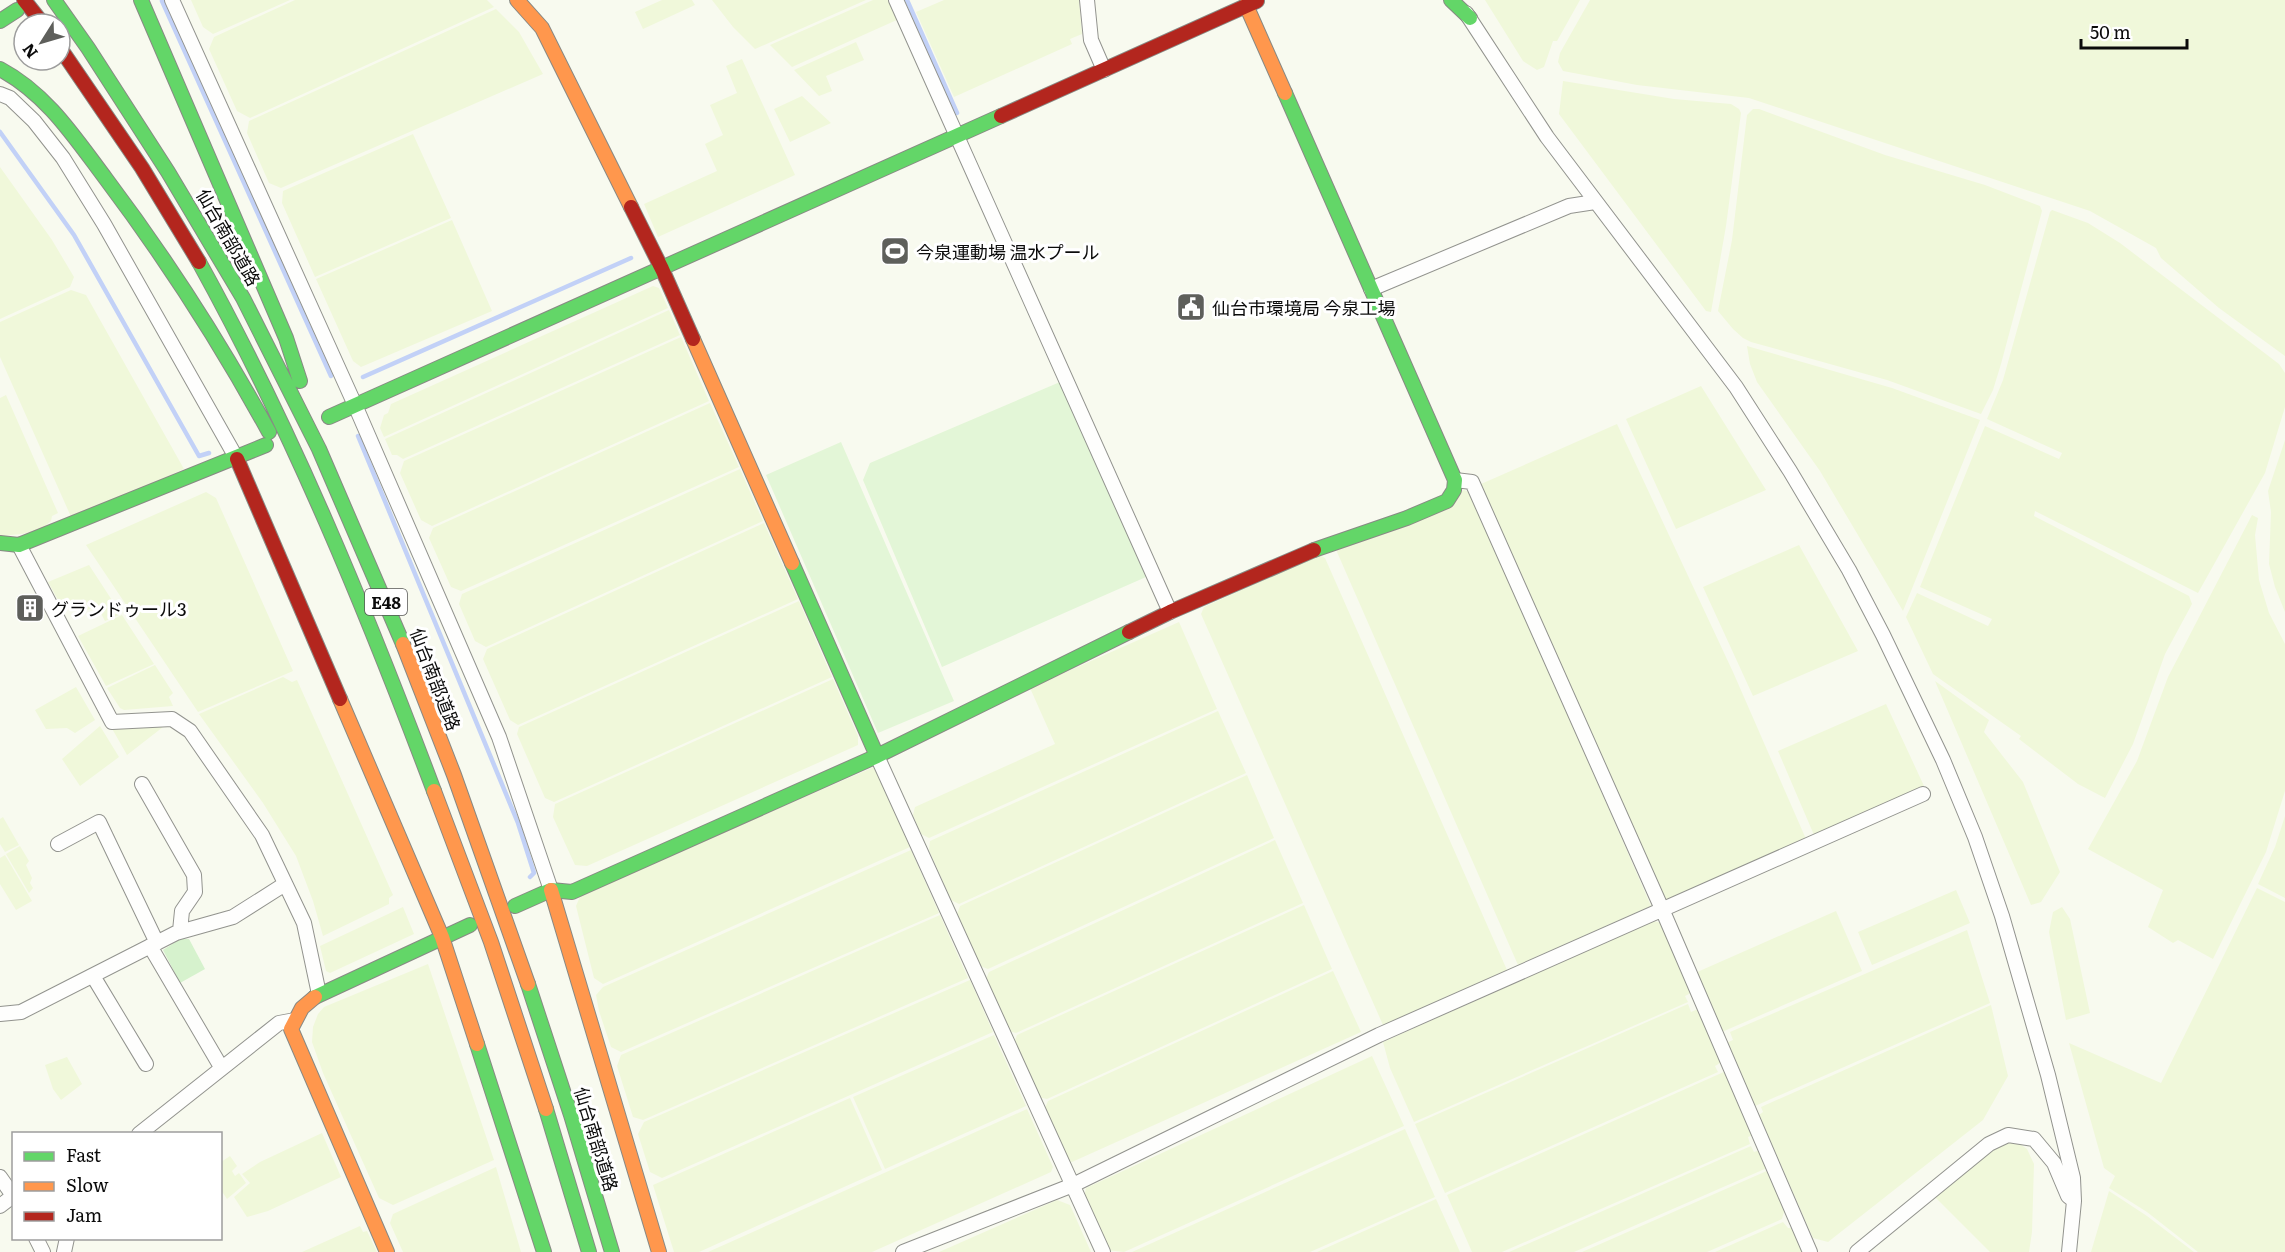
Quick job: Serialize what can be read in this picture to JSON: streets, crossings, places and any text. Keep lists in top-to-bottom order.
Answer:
{
  "streets": {
    "main road": ["仙台南部道路", "E48"]
  },
  "places": {
    "sports": ["今泉運動場 温水プール"],
    "public building": ["仙台市環境局 今泉工場"],
    "building": ["グランドゥール3"]
  },
  "legend": ["Fast", "Slow", "Jam"],
  "scale_bar": "50 m",
  "north": "bottom left"
}
